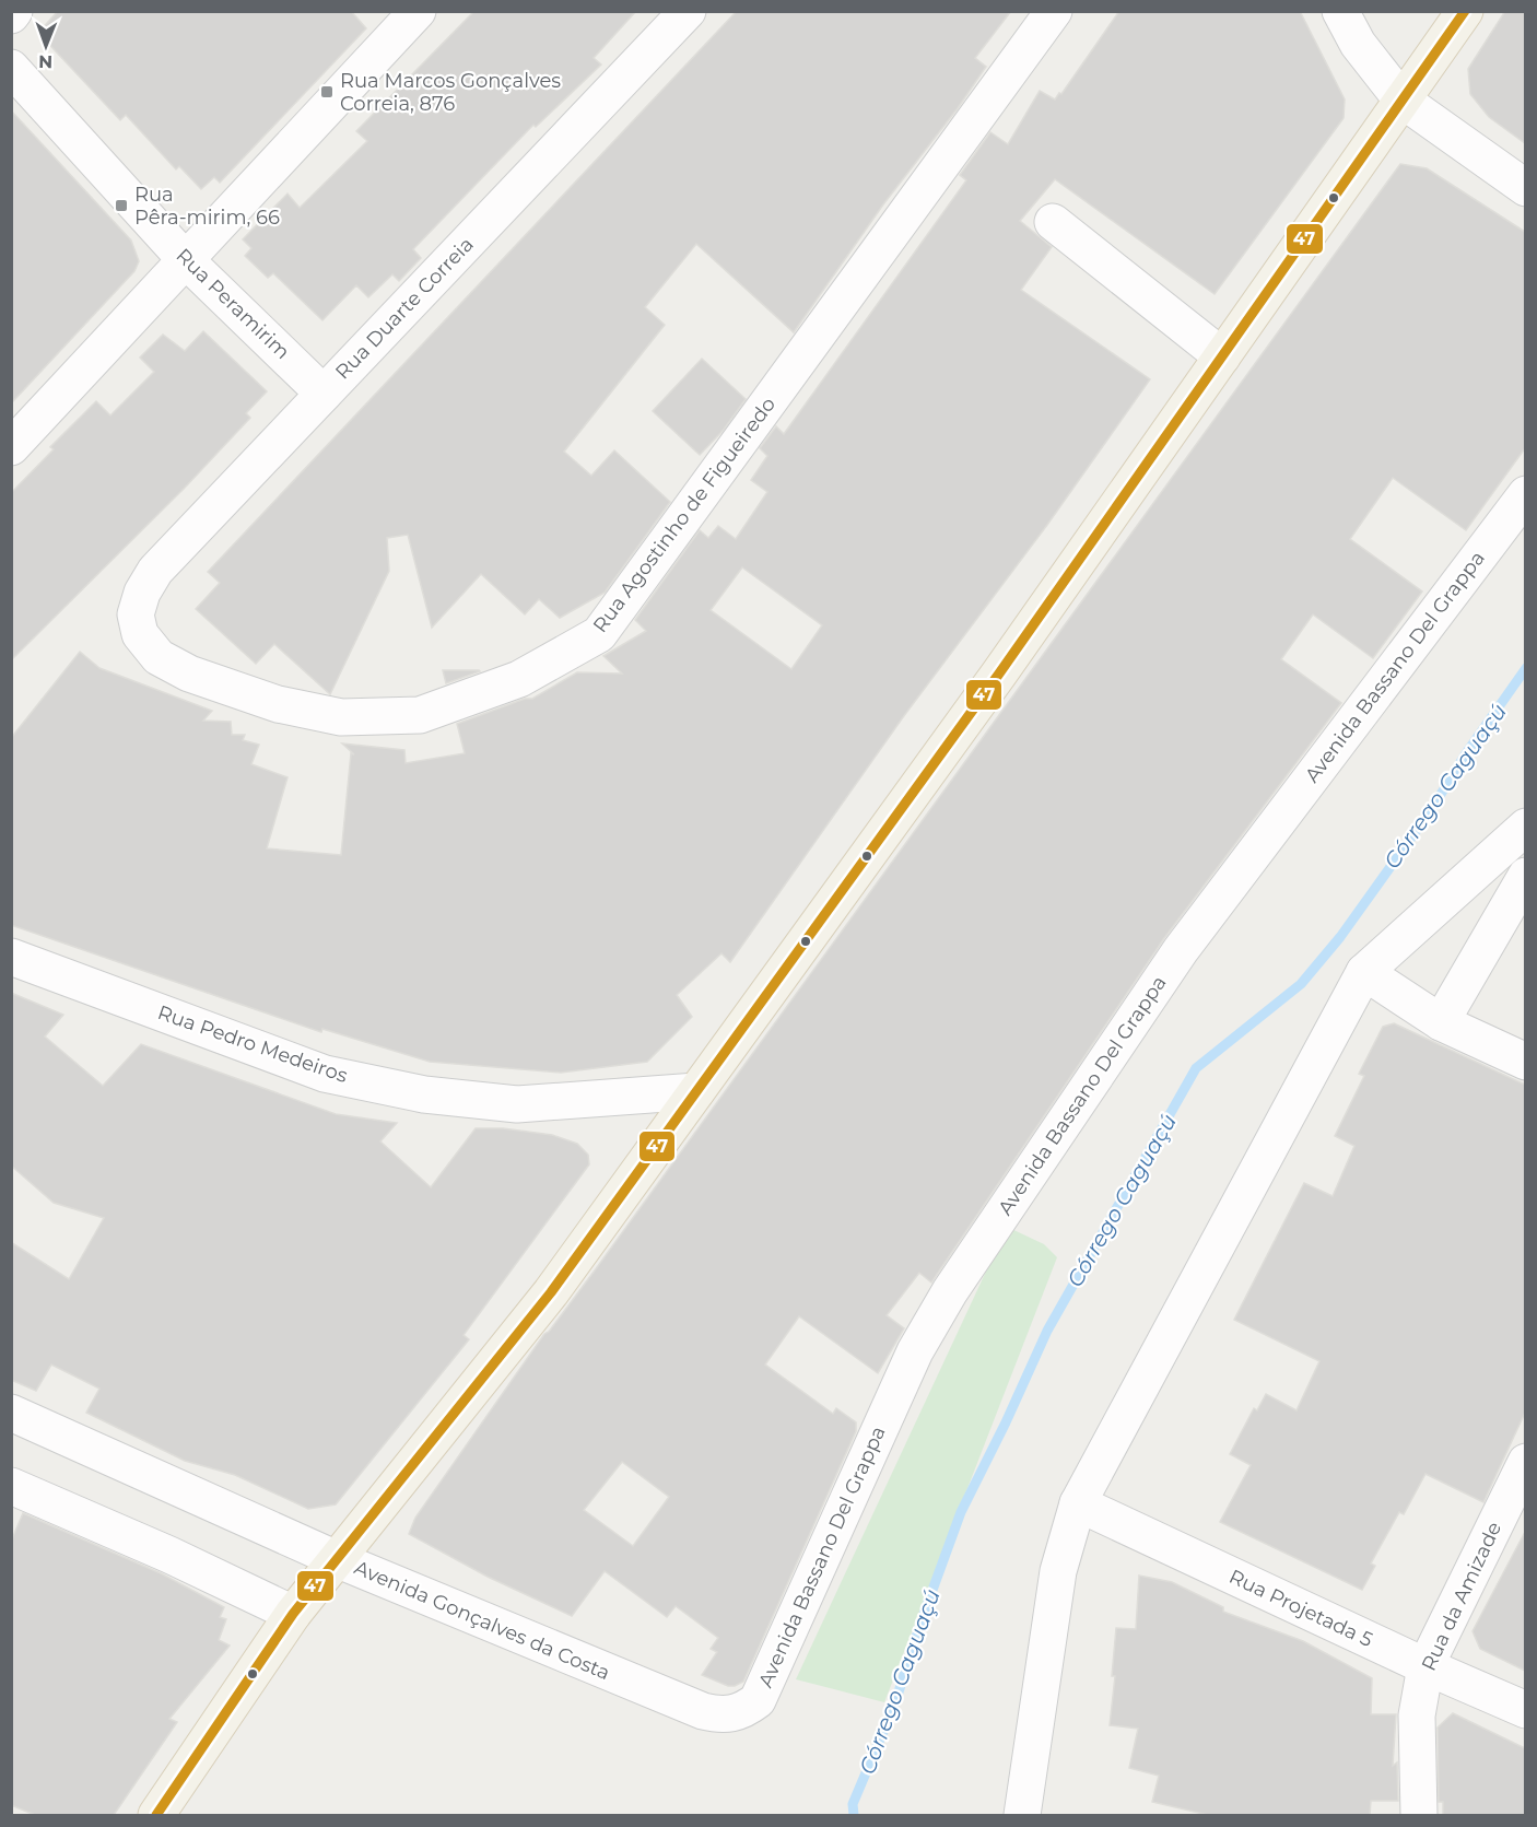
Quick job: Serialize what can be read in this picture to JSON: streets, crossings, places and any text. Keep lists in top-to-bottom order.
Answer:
{
  "streets": {
    "street": [
      "Rua Peramirim",
      "Rua Duarte Correia",
      "Rua Agostinho de Figueiredo",
      "Avenida Bassano Del Grappa",
      "Rua Pedro Medeiros",
      "Rua da Amizade",
      "Rua Projetada 5",
      "Avenida Gonçalves da Costa"
    ]
  },
  "crossings": [
    ["Rua Peramirim", "Rua Duarte Correia"],
    ["Rua Duarte Correia", "Rua Agostinho de Figueiredo"],
    ["Avenida Bassano Del Grappa", "Avenida Gonçalves da Costa"],
    ["Rua da Amizade", "Rua Projetada 5"]
  ],
  "water": ["Córrego Caguaçú"],
  "places": {
    "transit": ["Rua Marcos Gonçalves Correia, 876", "Rua Pêra-mirim, 66"]
  },
  "lines": ["transit line 47"],
  "north": "bottom"
}
